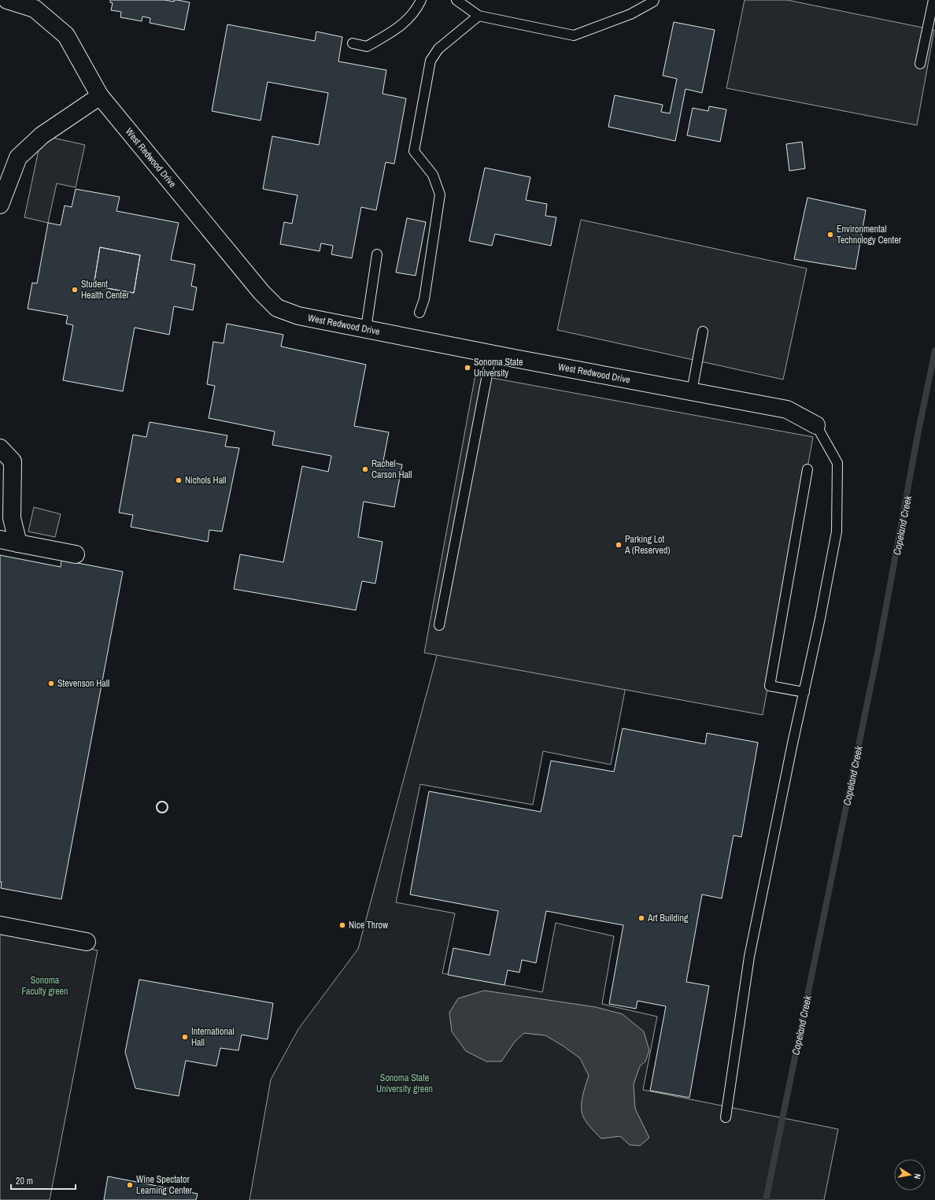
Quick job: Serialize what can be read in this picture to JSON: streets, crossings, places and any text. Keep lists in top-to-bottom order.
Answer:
{
  "streets": {
    "street": ["West Redwood Drive"]
  },
  "water": ["Copeland Creek"],
  "parks": ["Sonoma Faculty green", "Sonoma State University green"],
  "places": [
    "Environmental Technology Center",
    "Student Health Center",
    "Sonoma State University",
    "Rachel Carson Hall",
    "Nichols Hall",
    "Parking Lot A (Reserved)",
    "Stevenson Hall",
    "Art Building",
    "Nice Throw",
    "International Hall",
    "Wine Spectator Learning Center"
  ],
  "scale_bar": "20 m",
  "north": "right"
}
